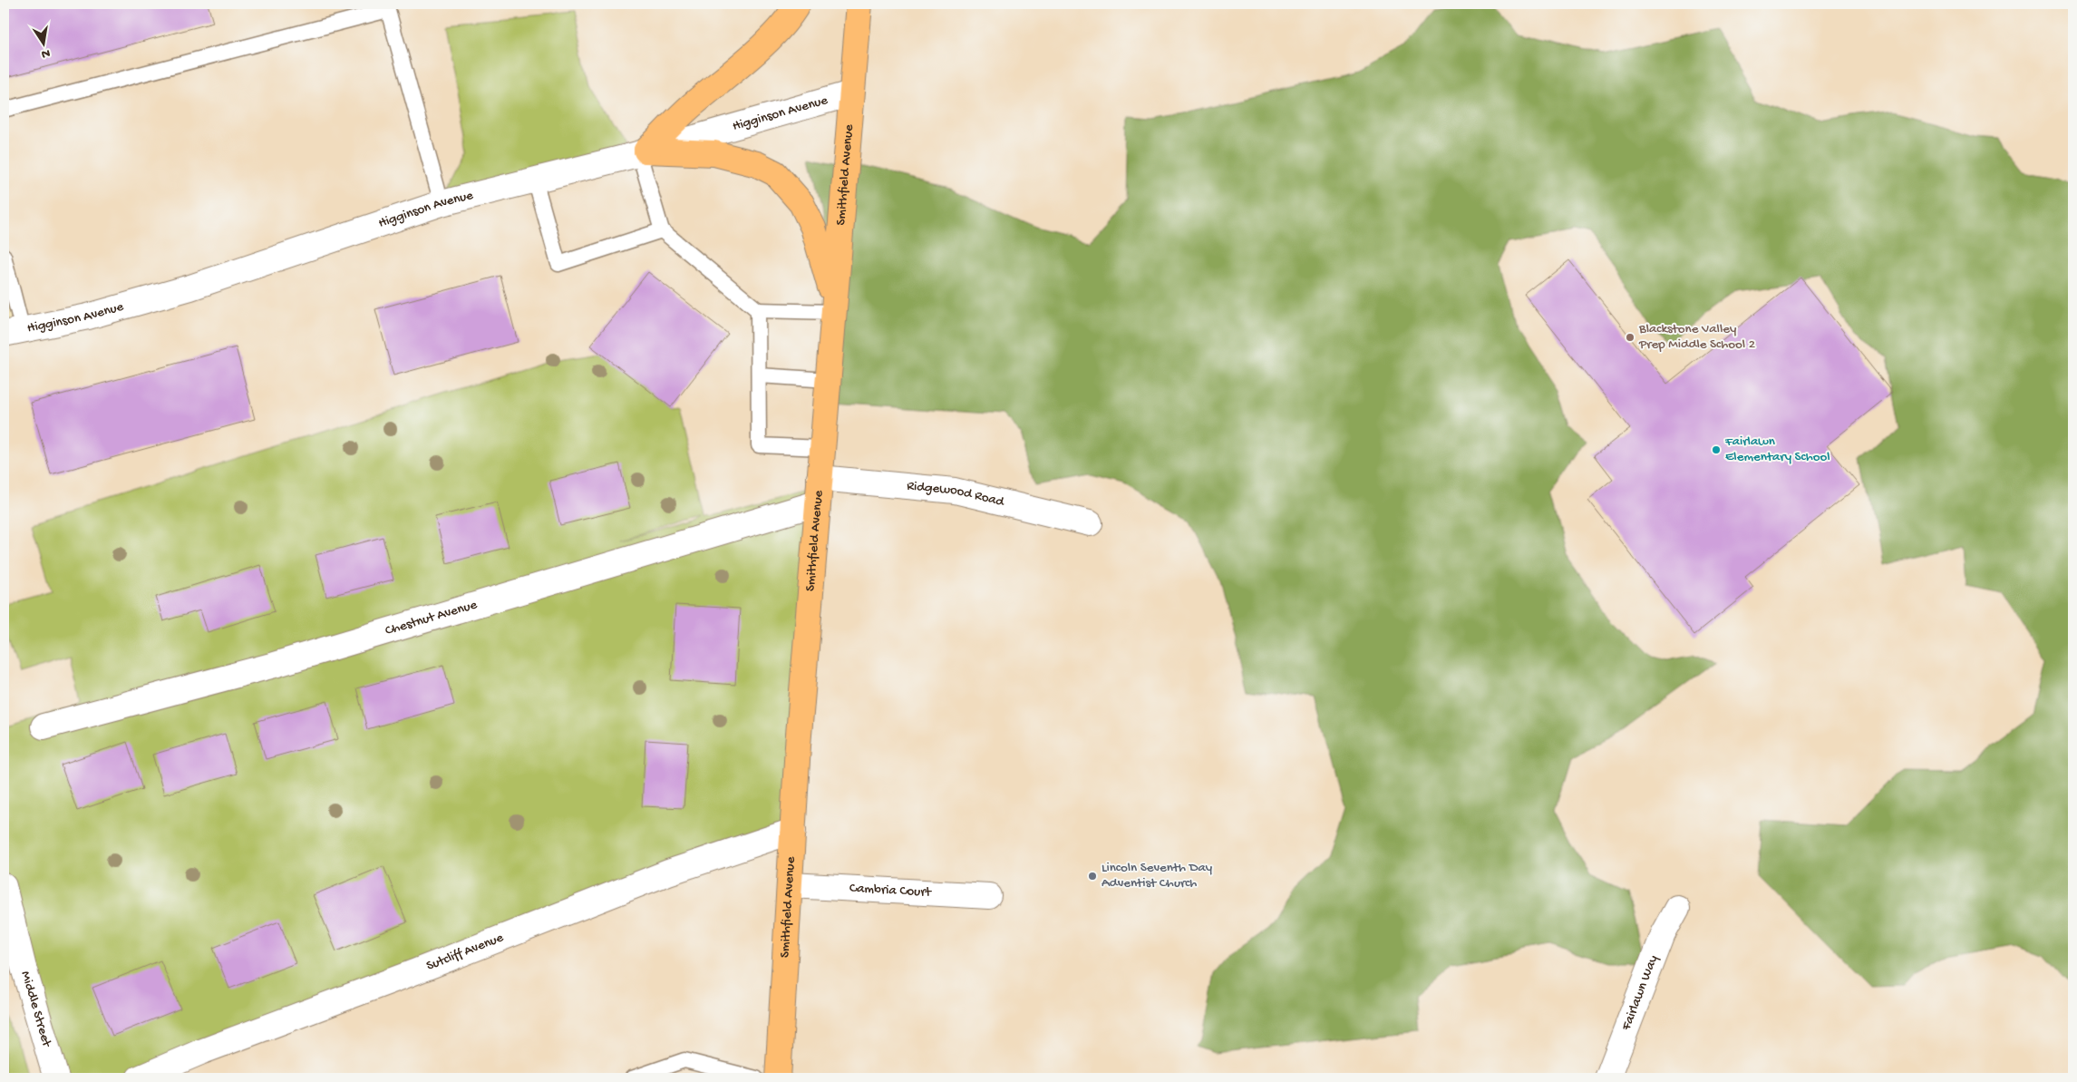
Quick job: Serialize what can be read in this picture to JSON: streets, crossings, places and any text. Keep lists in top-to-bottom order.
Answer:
{
  "streets": {
    "main road": ["Smithfield Avenue"],
    "street": [
      "Higginson Avenue",
      "Ridgewood Road",
      "Chestnut Avenue",
      "Cambria Court",
      "Sutcliff Avenue",
      "Fairlawn Way",
      "Middle Street"
    ]
  },
  "crossings": [
    ["Higginson Avenue", "Smithfield Avenue"],
    ["Smithfield Avenue", "Ridgewood Road"],
    ["Smithfield Avenue", "Chestnut Avenue"],
    ["Smithfield Avenue", "Cambria Court"],
    ["Smithfield Avenue", "Sutcliff Avenue"]
  ],
  "places": ["Blackstone Valley Prep Middle School 2", "Fairlawn Elementary School", "Lincoln Seventh Day Adventist Church"],
  "north": "bottom"
}
